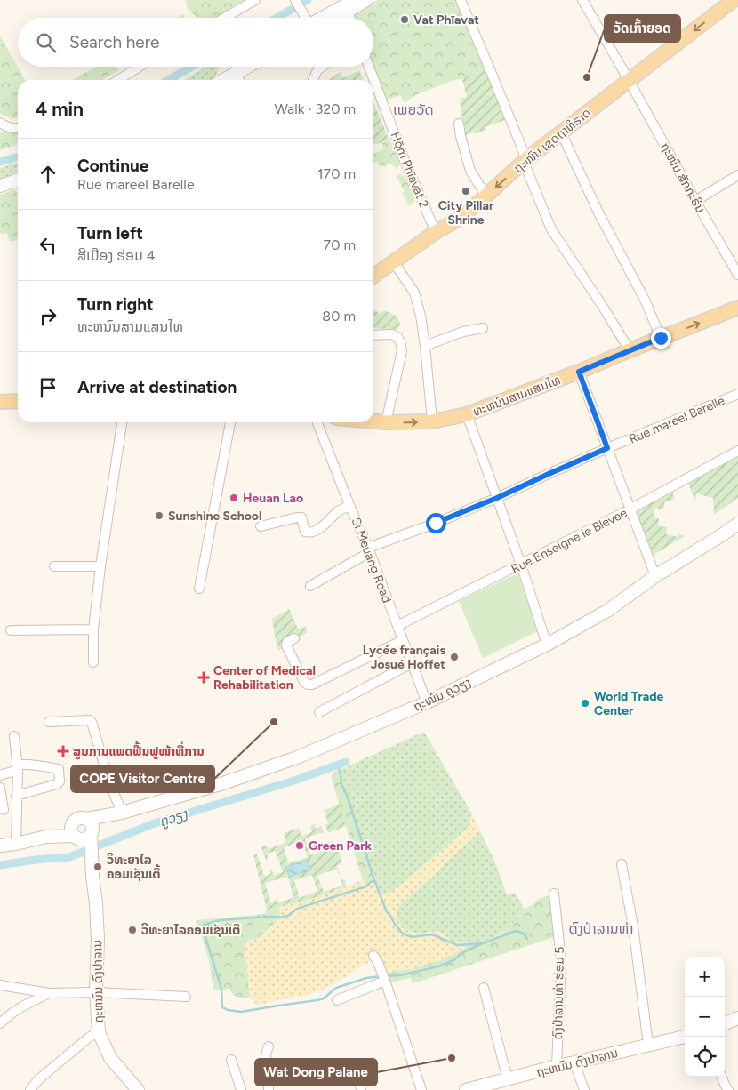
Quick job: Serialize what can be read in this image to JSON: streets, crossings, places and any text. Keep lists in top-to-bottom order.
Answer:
{
  "streets": {
    "main road": ["ຖະໜົນ ເຊດຖາທິຣາດ", "ທະຫນົນສາມແສນໄທ"],
    "street": [
      "Hǭm Phīavat 2",
      "ຖະໜົນ ສັກກະຣິນ",
      "Rue mareel Barelle",
      "Rue Enseigne le Blevee",
      "Si Meuang Road",
      "ຖະໜົນ ຄູວຽງ",
      "ຖະຫນົນ ດົງປາລານ",
      "ດົງປ່າລານທ່າ ຮ່ອມ 5"
    ]
  },
  "crossings": [
    ["ຖະໜົນ ເຊດຖາທິຣາດ", "Hǭm Phīavat 2"],
    ["ຖະໜົນ ເຊດຖາທິຣາດ", "ຖະໜົນ ສັກກະຣິນ"],
    ["Rue mareel Barelle", "Si Meuang Road"],
    ["Rue Enseigne le Blevee", "Si Meuang Road"],
    ["Si Meuang Road", "ຖະໜົນ ຄູວຽງ"],
    ["ຖະໜົນ ຄູວຽງ", "ຖະຫນົນ ດົງປາລານ"],
    ["ຖະຫນົນ ດົງປາລານ", "ດົງປ່າລານທ່າ ຮ່ອມ 5"]
  ],
  "one_way": ["ຖະໜົນ ເຊດຖາທິຣາດ"],
  "districts": ["ເພຍວັດ", "ດົງປ່າລານທ່າ"],
  "water": ["ຄູວຽງ"],
  "places": {
    "other": [
      "Vat Phīavat",
      "ວັດເກົ້າຍອດ",
      "City Pillar Shrine",
      "Heuan Lao",
      "Sunshine School",
      "Lycée français Josué Hoffet",
      "World Trade Center",
      "COPE Visitor Centre",
      "Green Park",
      "ວິທະຍາໄລ ຄອມເຊັນເຕີ້",
      "ວິທະຍາໄລຄອມເຊັນເຕີ",
      "Wat Dong Palane"
    ],
    "health": ["Center of Medical Rehabilitation", "ສູນການແພດຟື້ນຟູໜ້າທີ່ການ"]
  },
  "page": {
    "search": "Search here",
    "heading": ["4 min", "Walk · 320 m"],
    "list": [
      ["Continue", "Rue mareel Barelle", "170 m"],
      ["Turn left", "ສີເມືອງ ຮ່ອມ 4", "70 m"],
      ["Turn right", "ທະຫນົນສາມແສນໄທ", "80 m"],
      "Arrive at destination"
    ],
    "map_buttons": ["+", "−"]
  }
}
